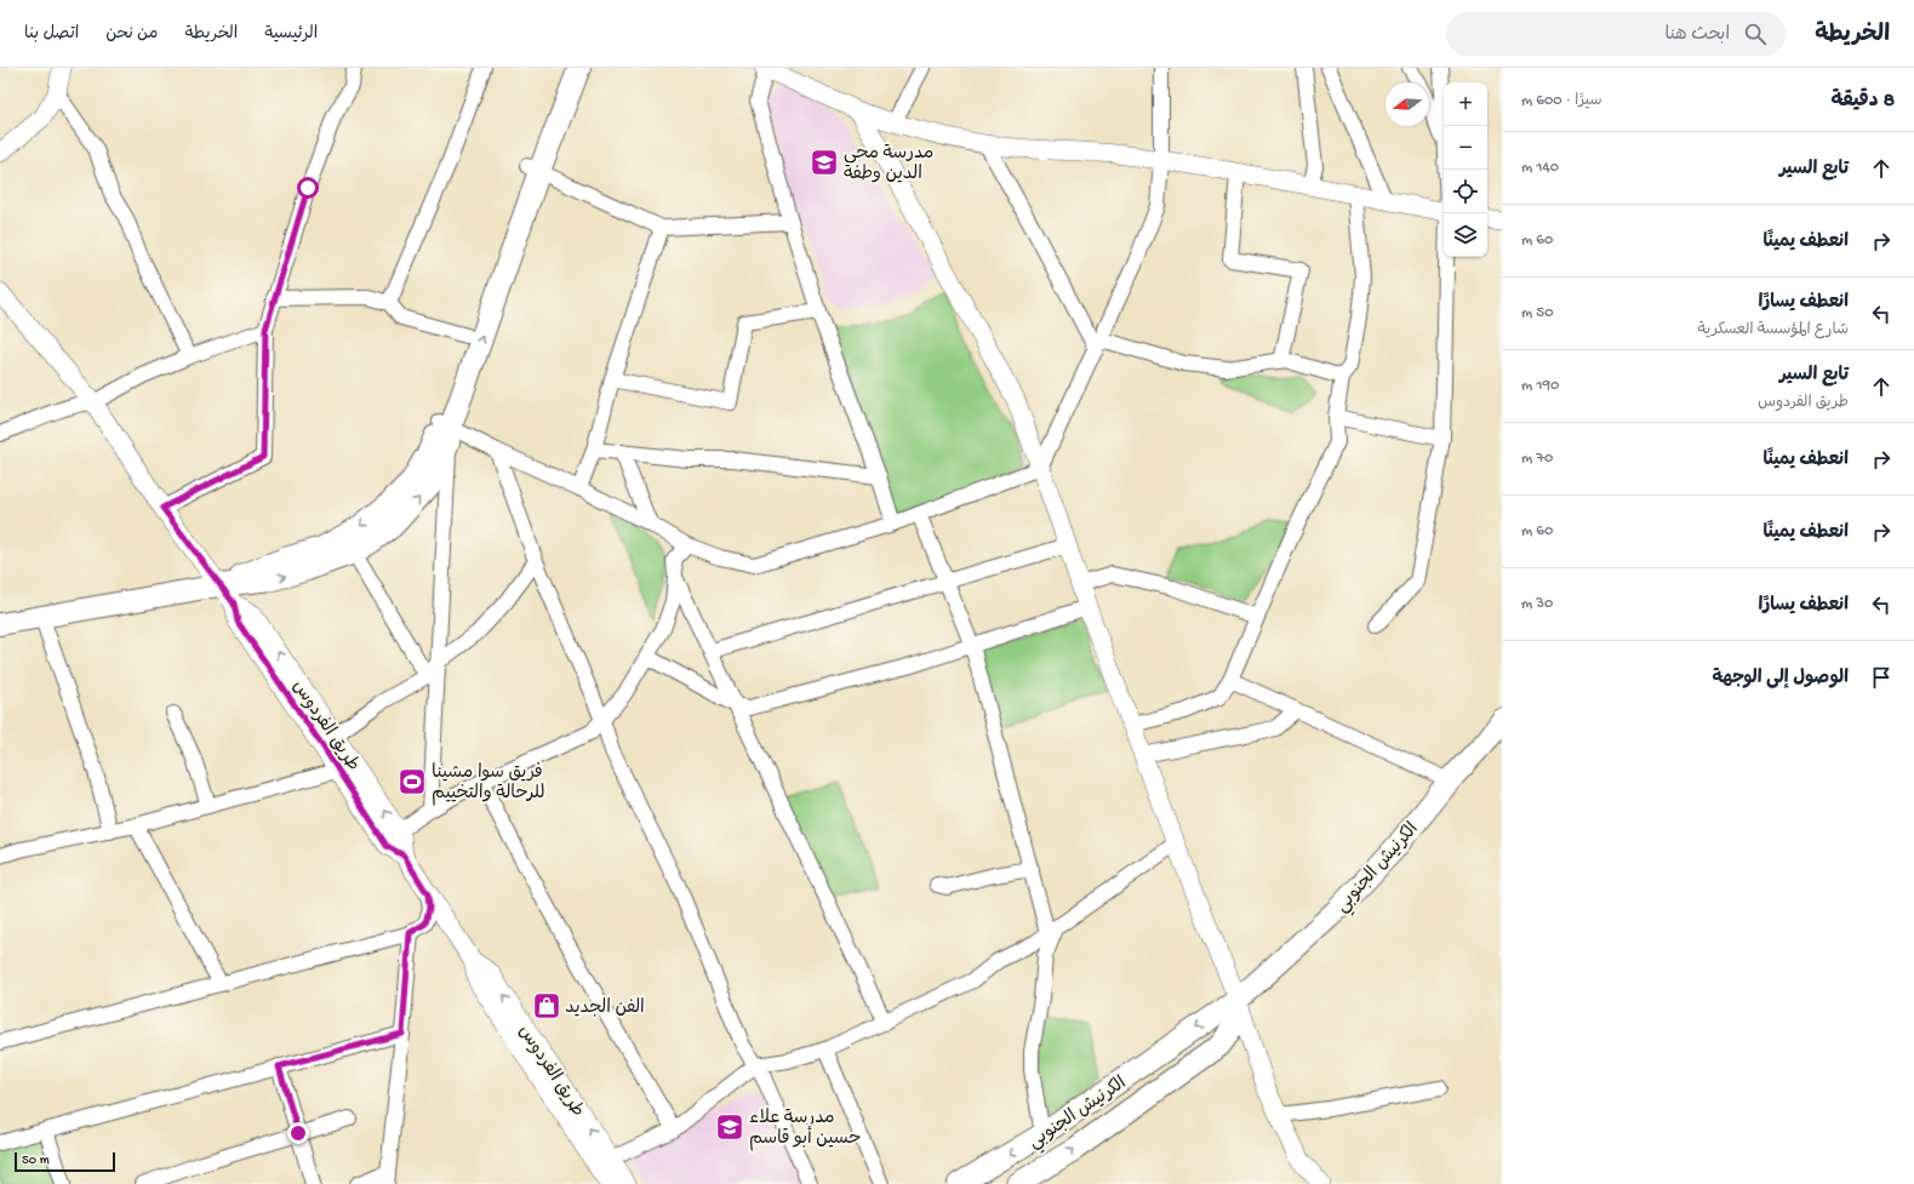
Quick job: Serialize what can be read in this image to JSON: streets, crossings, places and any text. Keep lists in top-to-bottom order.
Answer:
{
  "streets": {
    "main road": ["الكرنيش الجنوبي"],
    "street": ["طريق الفردوس"]
  },
  "places": {
    "school or university": ["مدرسة محي الدين وطفة", "مدرسة علاء حسين أبو قاسم"],
    "sports": ["فريق سوا مشينا للرحالة والتخييم"],
    "shop": ["الفن الجديد"]
  },
  "scale_bar": "50 m",
  "north": "left",
  "page": {
    "header": "الخريطة",
    "search": "ابحث هنا",
    "nav": [
      "الرئيسية",
      "الخريطة",
      "من نحن",
      "اتصل بنا"
    ],
    "heading": ["8 دقيقة", "سيرًا · 600 m"],
    "map_buttons": ["+", "−"],
    "list": [
      ["تابع السير", "140 m"],
      ["انعطف يمينًا", "60 m"],
      ["انعطف يسارًا", "شارع المؤسسة العسكرية", "50 m"],
      ["تابع السير", "طريق الفردوس", "190 m"],
      ["انعطف يمينًا", "70 m"],
      ["انعطف يمينًا", "60 m"],
      ["انعطف يسارًا", "30 m"],
      "الوصول إلى الوجهة"
    ],
    "scale": "50 m"
  }
}
